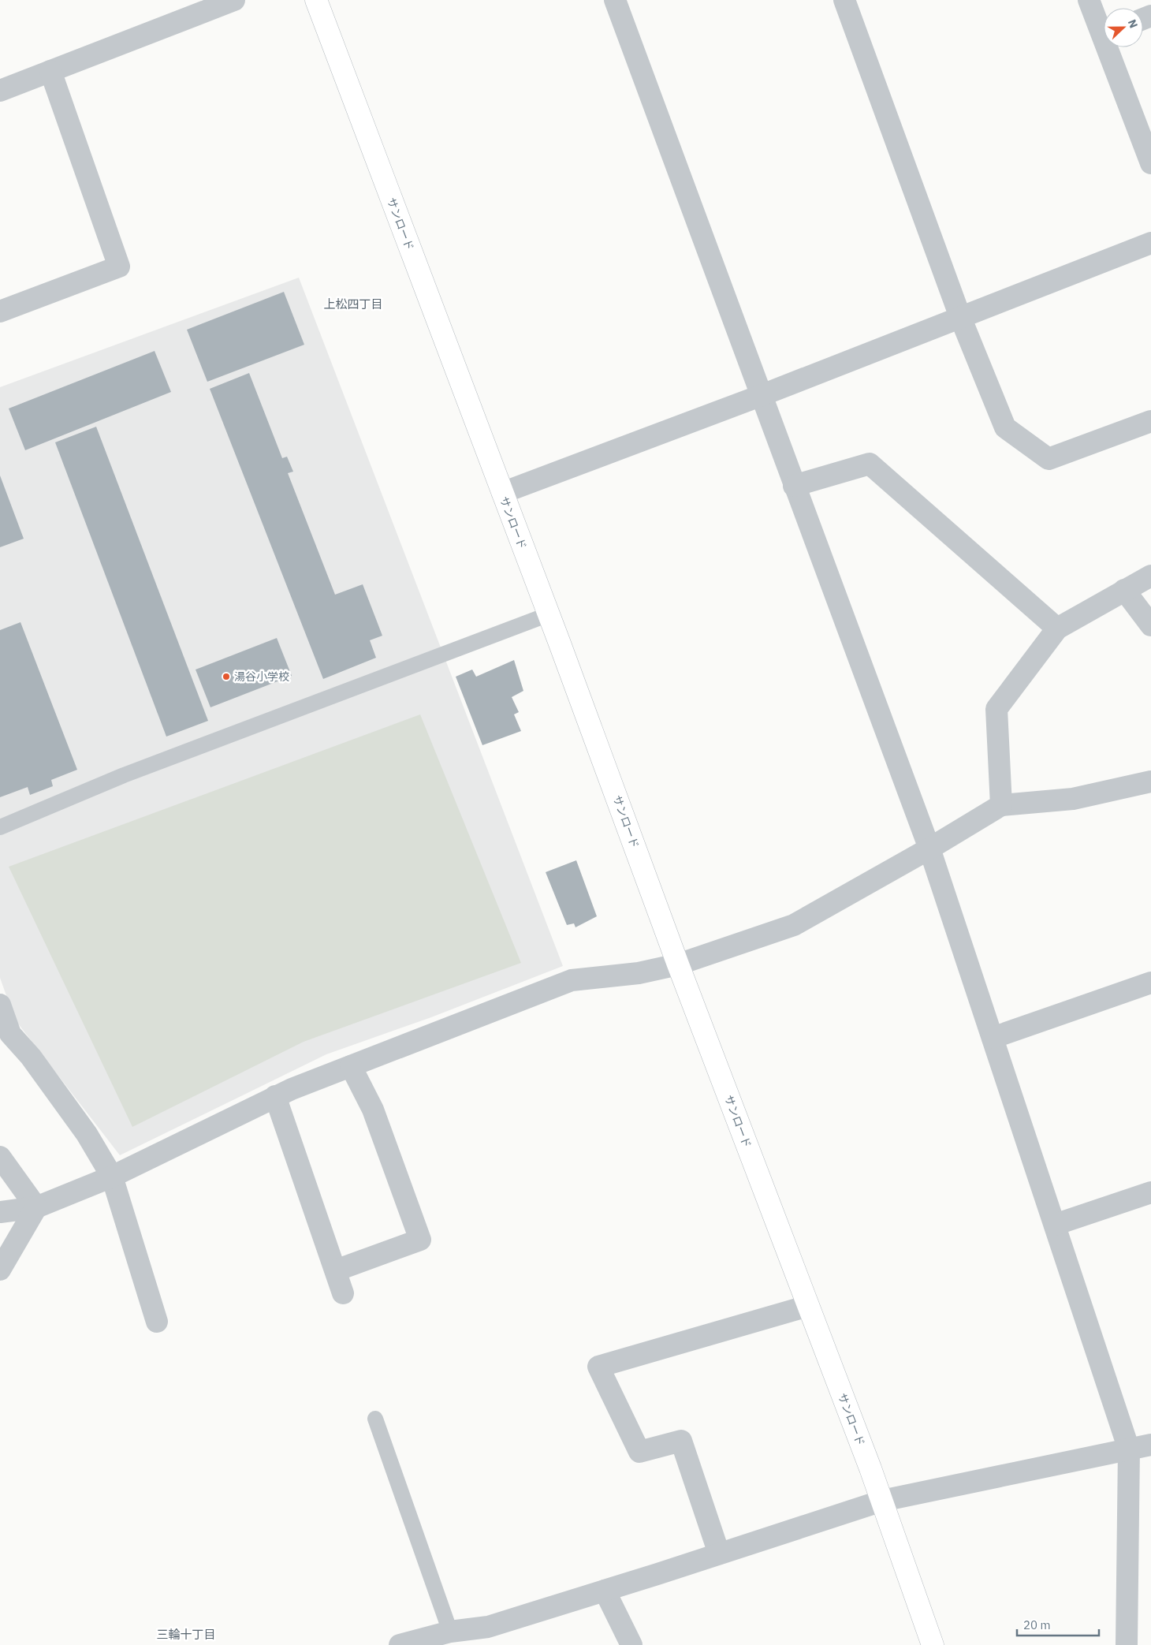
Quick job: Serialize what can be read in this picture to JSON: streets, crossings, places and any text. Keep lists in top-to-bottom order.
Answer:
{
  "streets": {
    "street": ["サンロード"]
  },
  "districts": ["上松四丁目", "三輪十丁目"],
  "places": ["湯谷小学校"],
  "scale_bar": "20 m",
  "north": "right"
}
